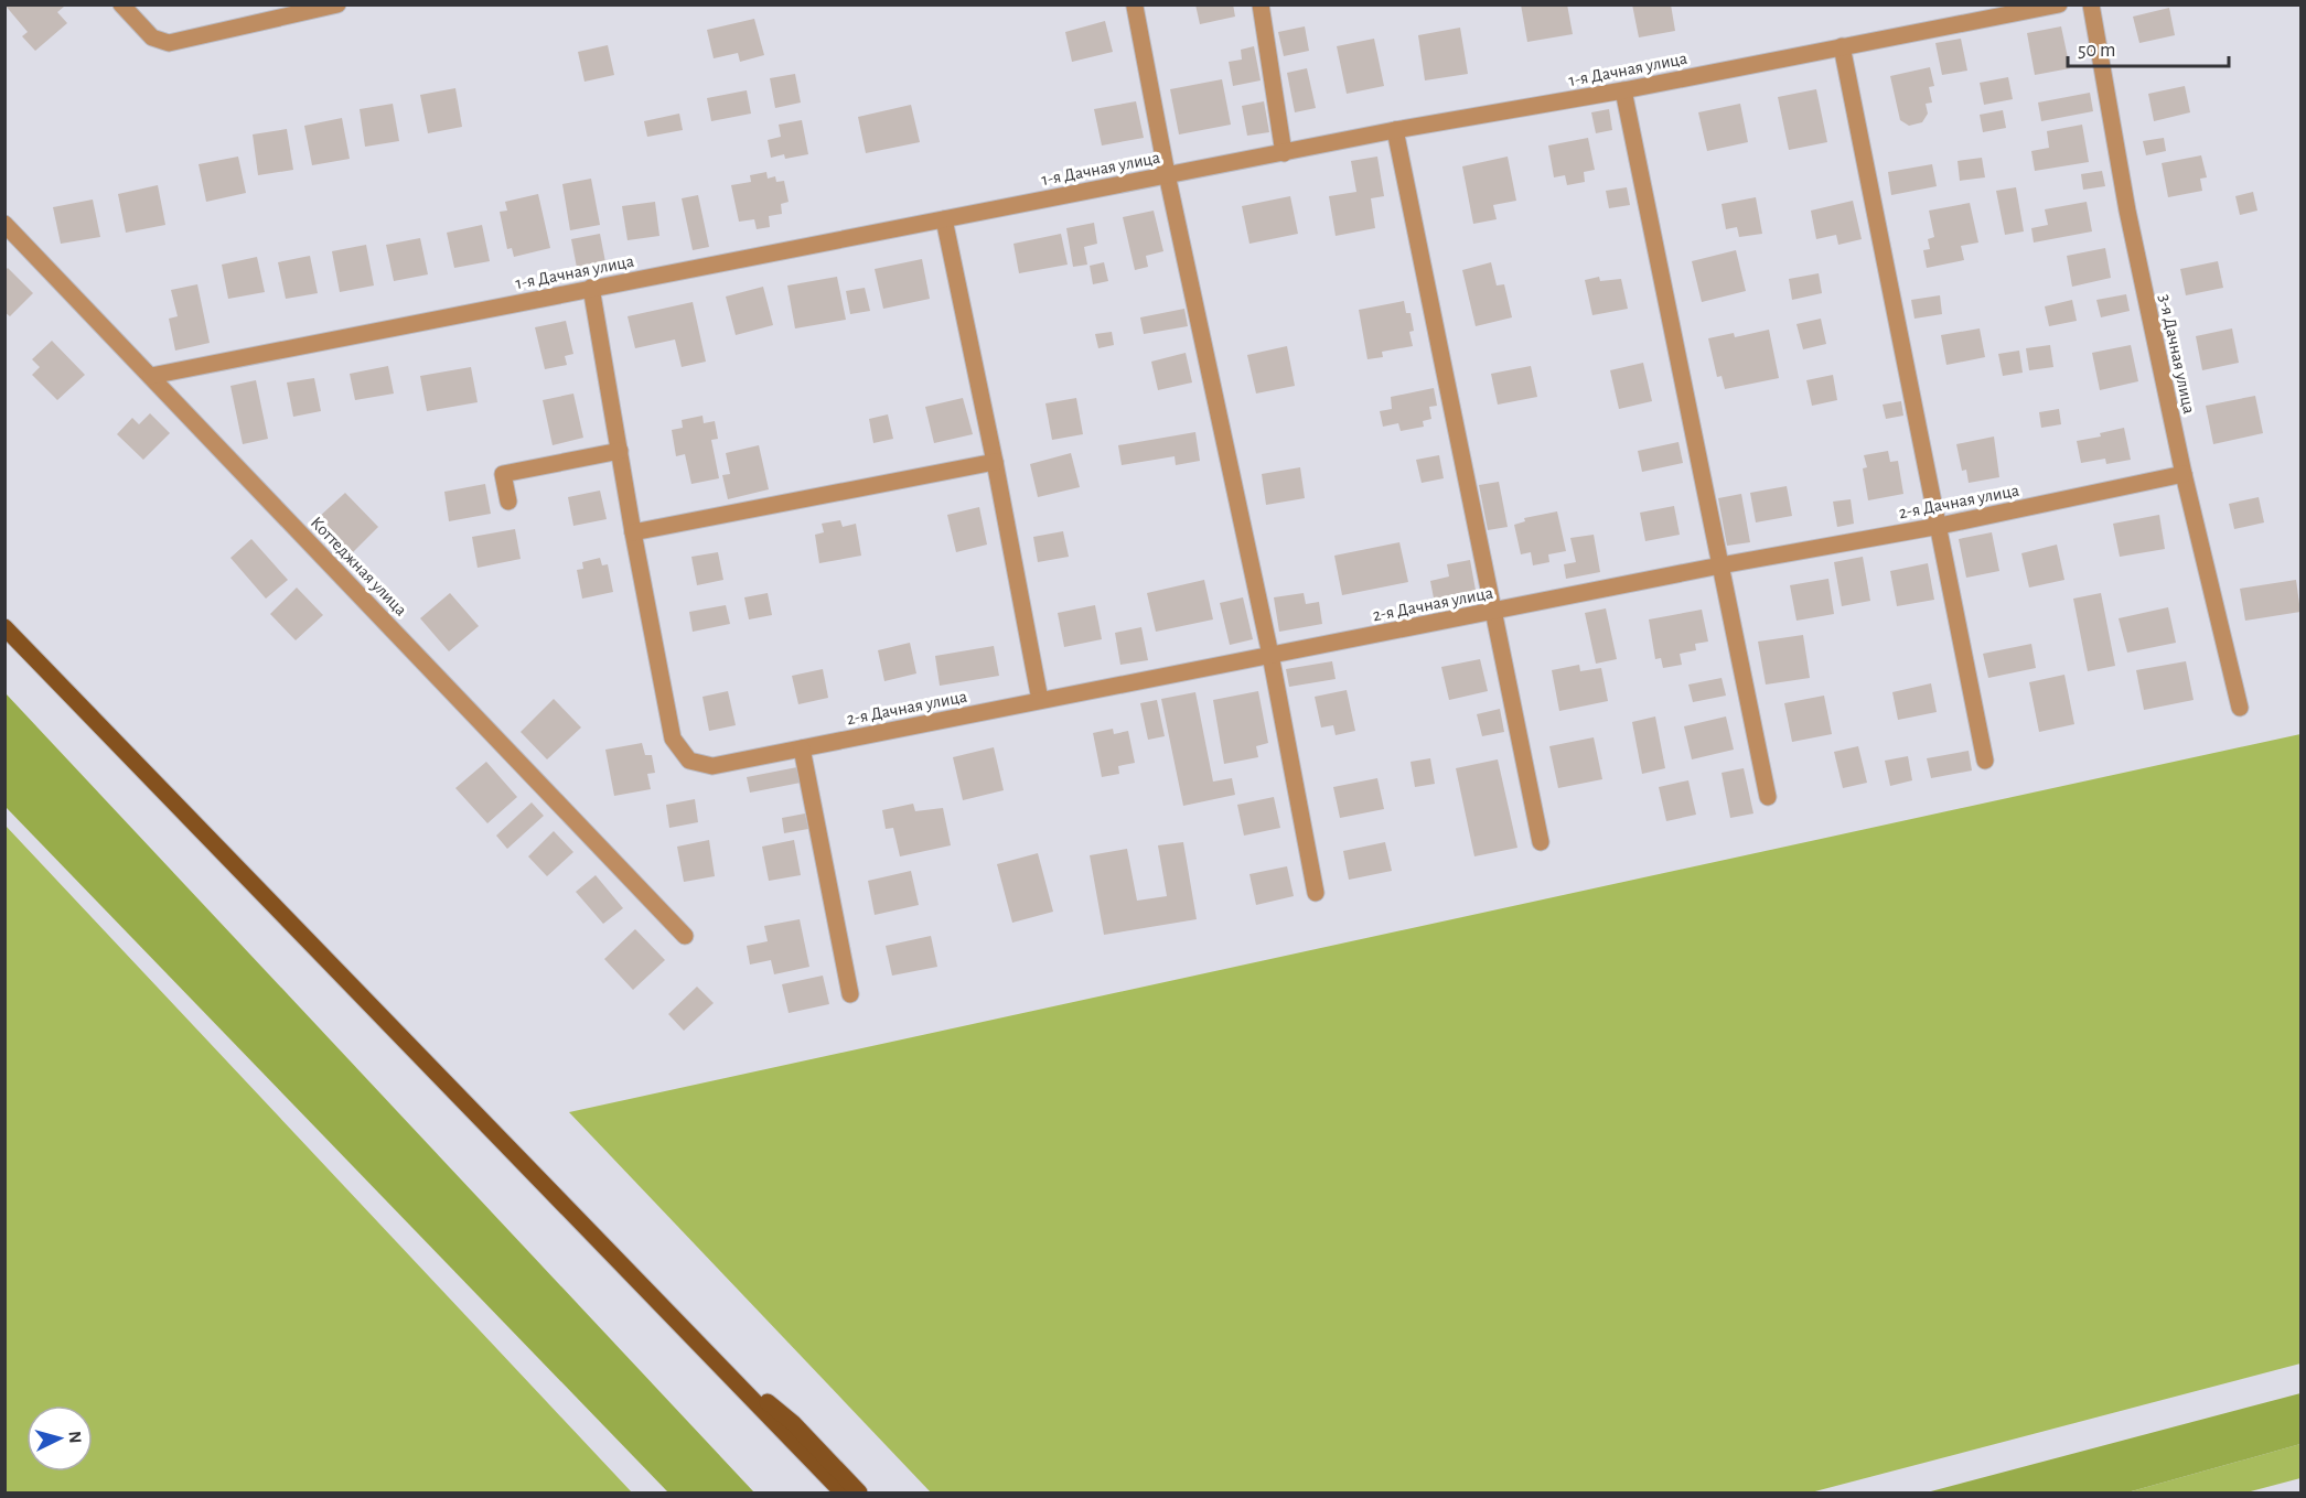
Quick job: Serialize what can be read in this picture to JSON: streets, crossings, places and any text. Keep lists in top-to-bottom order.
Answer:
{
  "streets": {
    "street": [
      "1-я Дачная улица",
      "3-я Дачная улица",
      "2-я Дачная улица",
      "Коттеджная улица"
    ]
  },
  "crossings": [
    ["1-я Дачная улица", "Коттеджная улица"],
    ["3-я Дачная улица", "2-я Дачная улица"]
  ],
  "scale_bar": "50 m",
  "north": "right"
}
